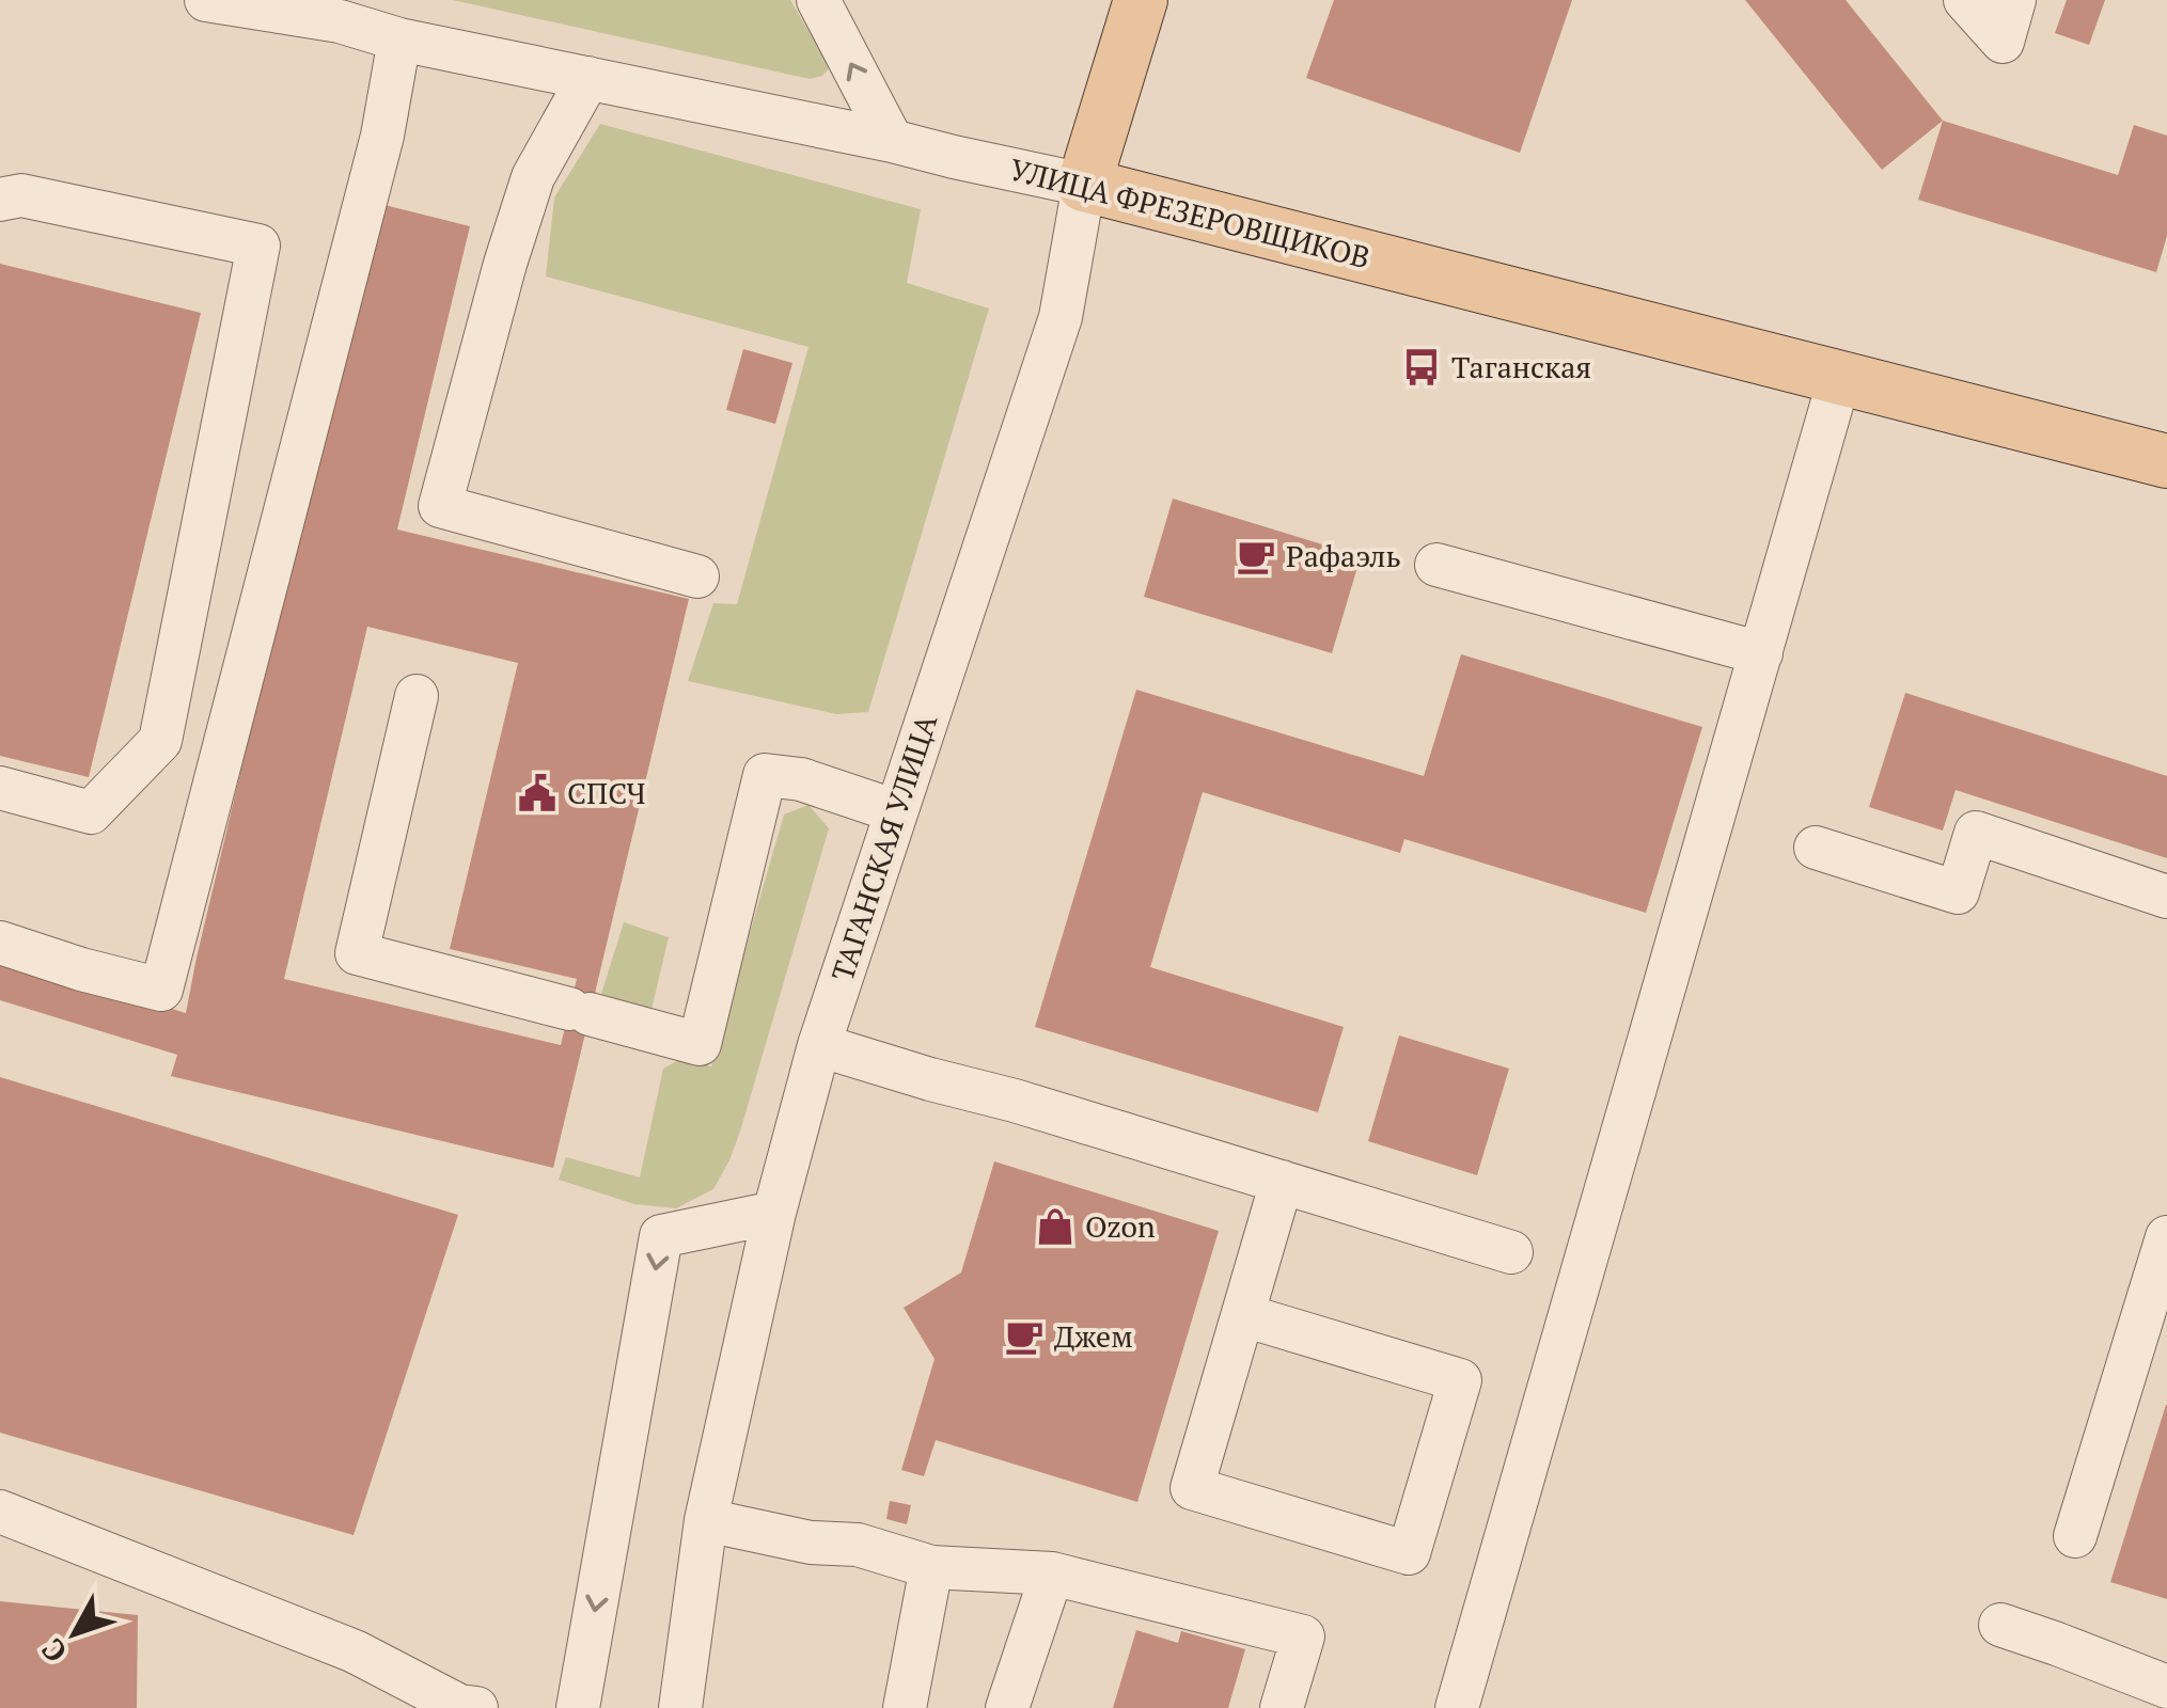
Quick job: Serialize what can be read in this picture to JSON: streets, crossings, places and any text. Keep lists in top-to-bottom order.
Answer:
{
  "streets": {
    "main road": ["УЛИЦА ФРЕЗЕРОВЩИКОВ", "ТАГАНСКАЯ УЛИЦА"]
  },
  "crossings": [
    ["УЛИЦА ФРЕЗЕРОВЩИКОВ", "ТАГАНСКАЯ УЛИЦА"]
  ],
  "places": {
    "bus stop": ["Таганская"],
    "cafe": ["Рафаэль", "Джем"],
    "public building": ["СПСЧ"],
    "shop": ["Ozon"]
  },
  "north": "bottom left"
}
